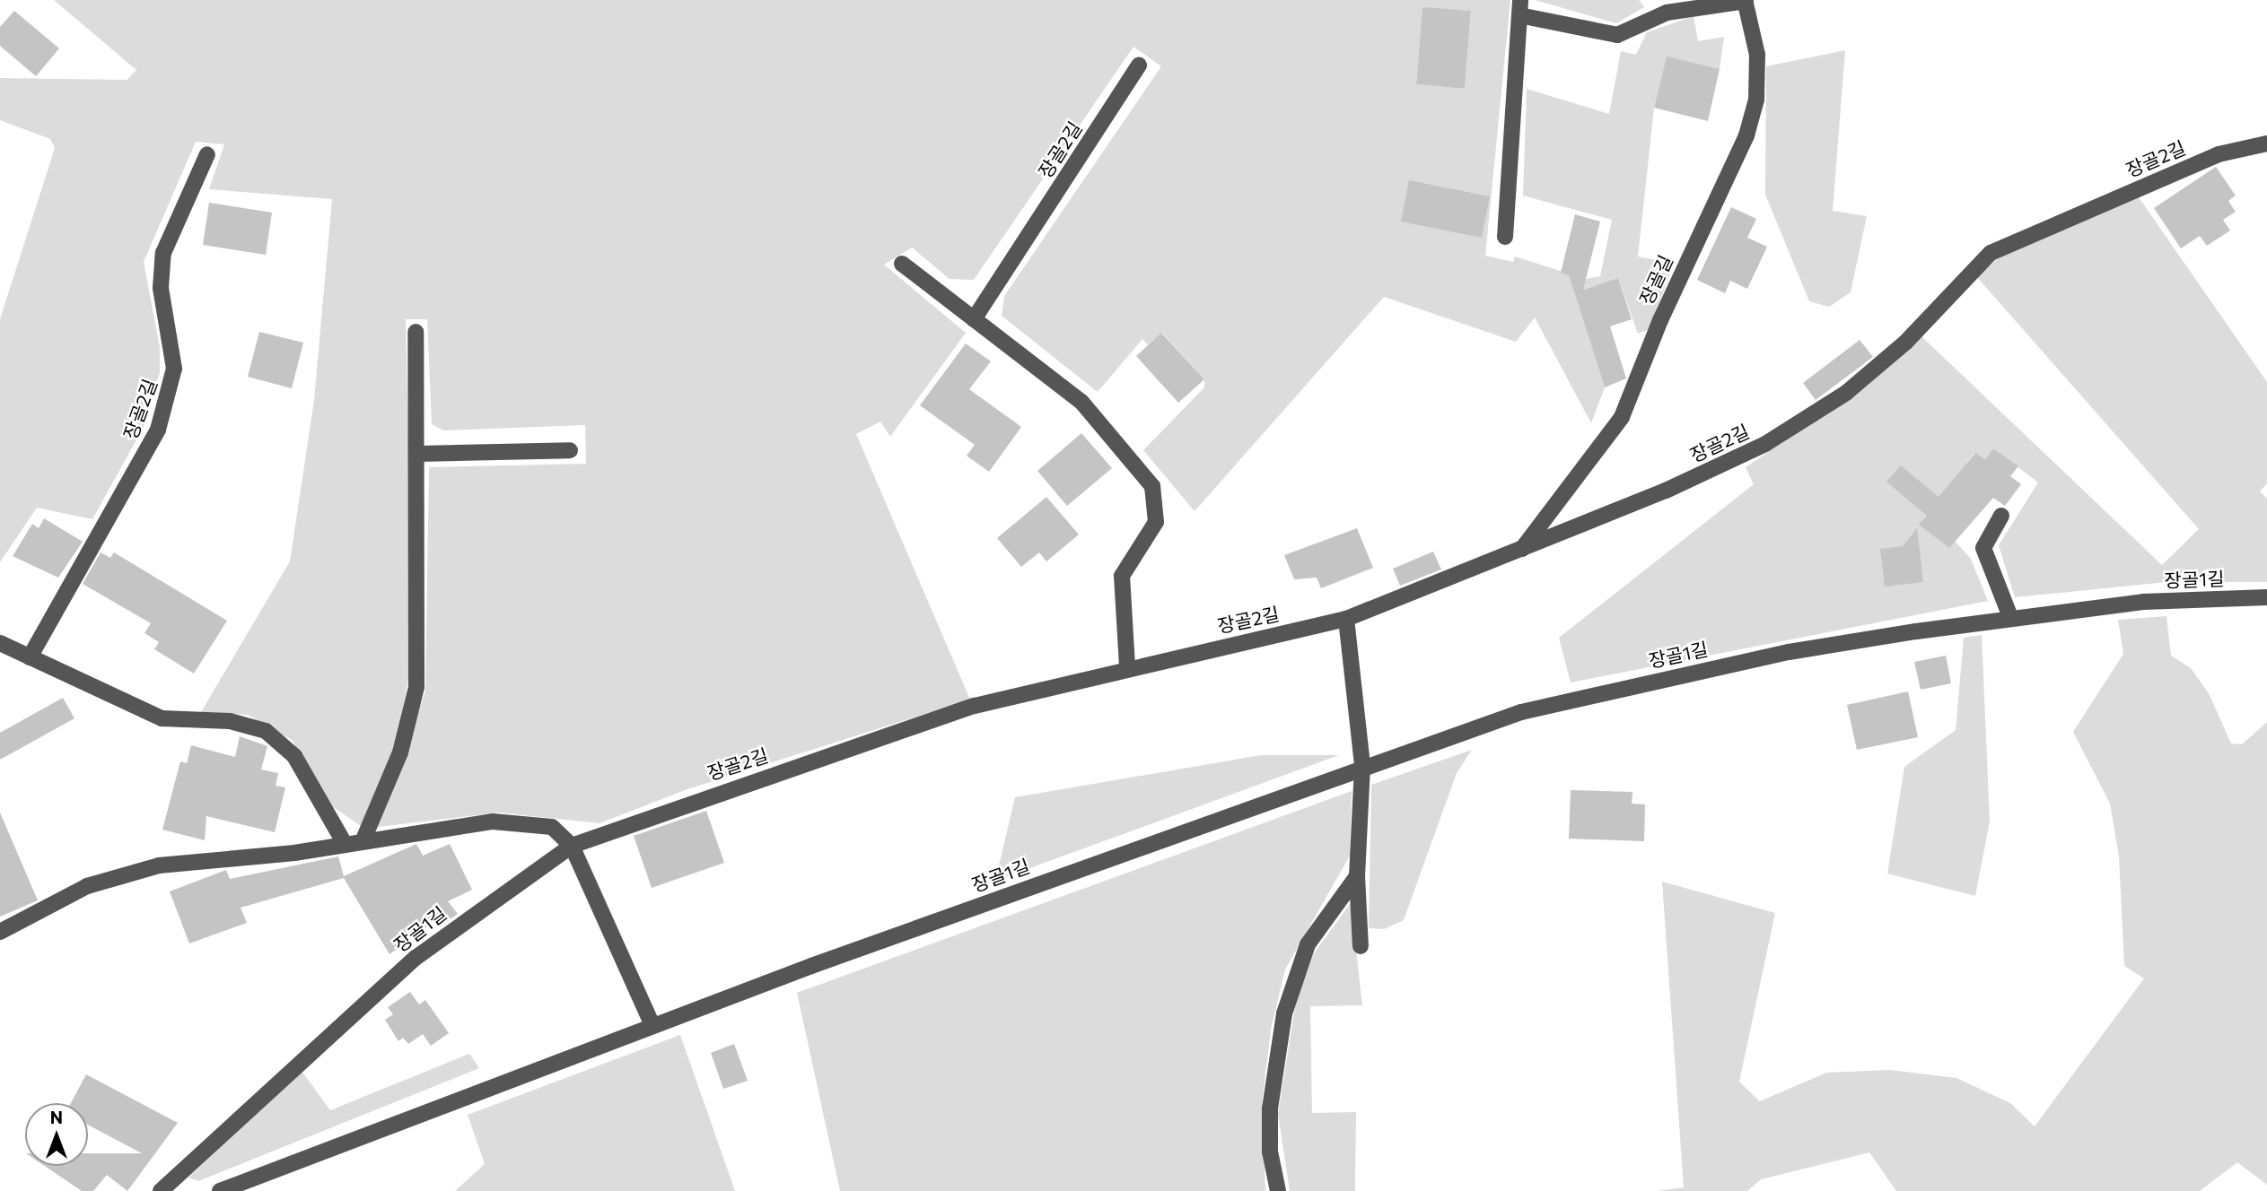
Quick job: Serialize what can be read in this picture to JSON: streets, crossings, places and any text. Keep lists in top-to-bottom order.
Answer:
{
  "streets": {
    "street": ["장골2길", "장골길", "장골1길"]
  },
  "crossings": [
    ["장골2길", "장골길"],
    ["장골2길", "장골1길"]
  ],
  "north": "top"
}
